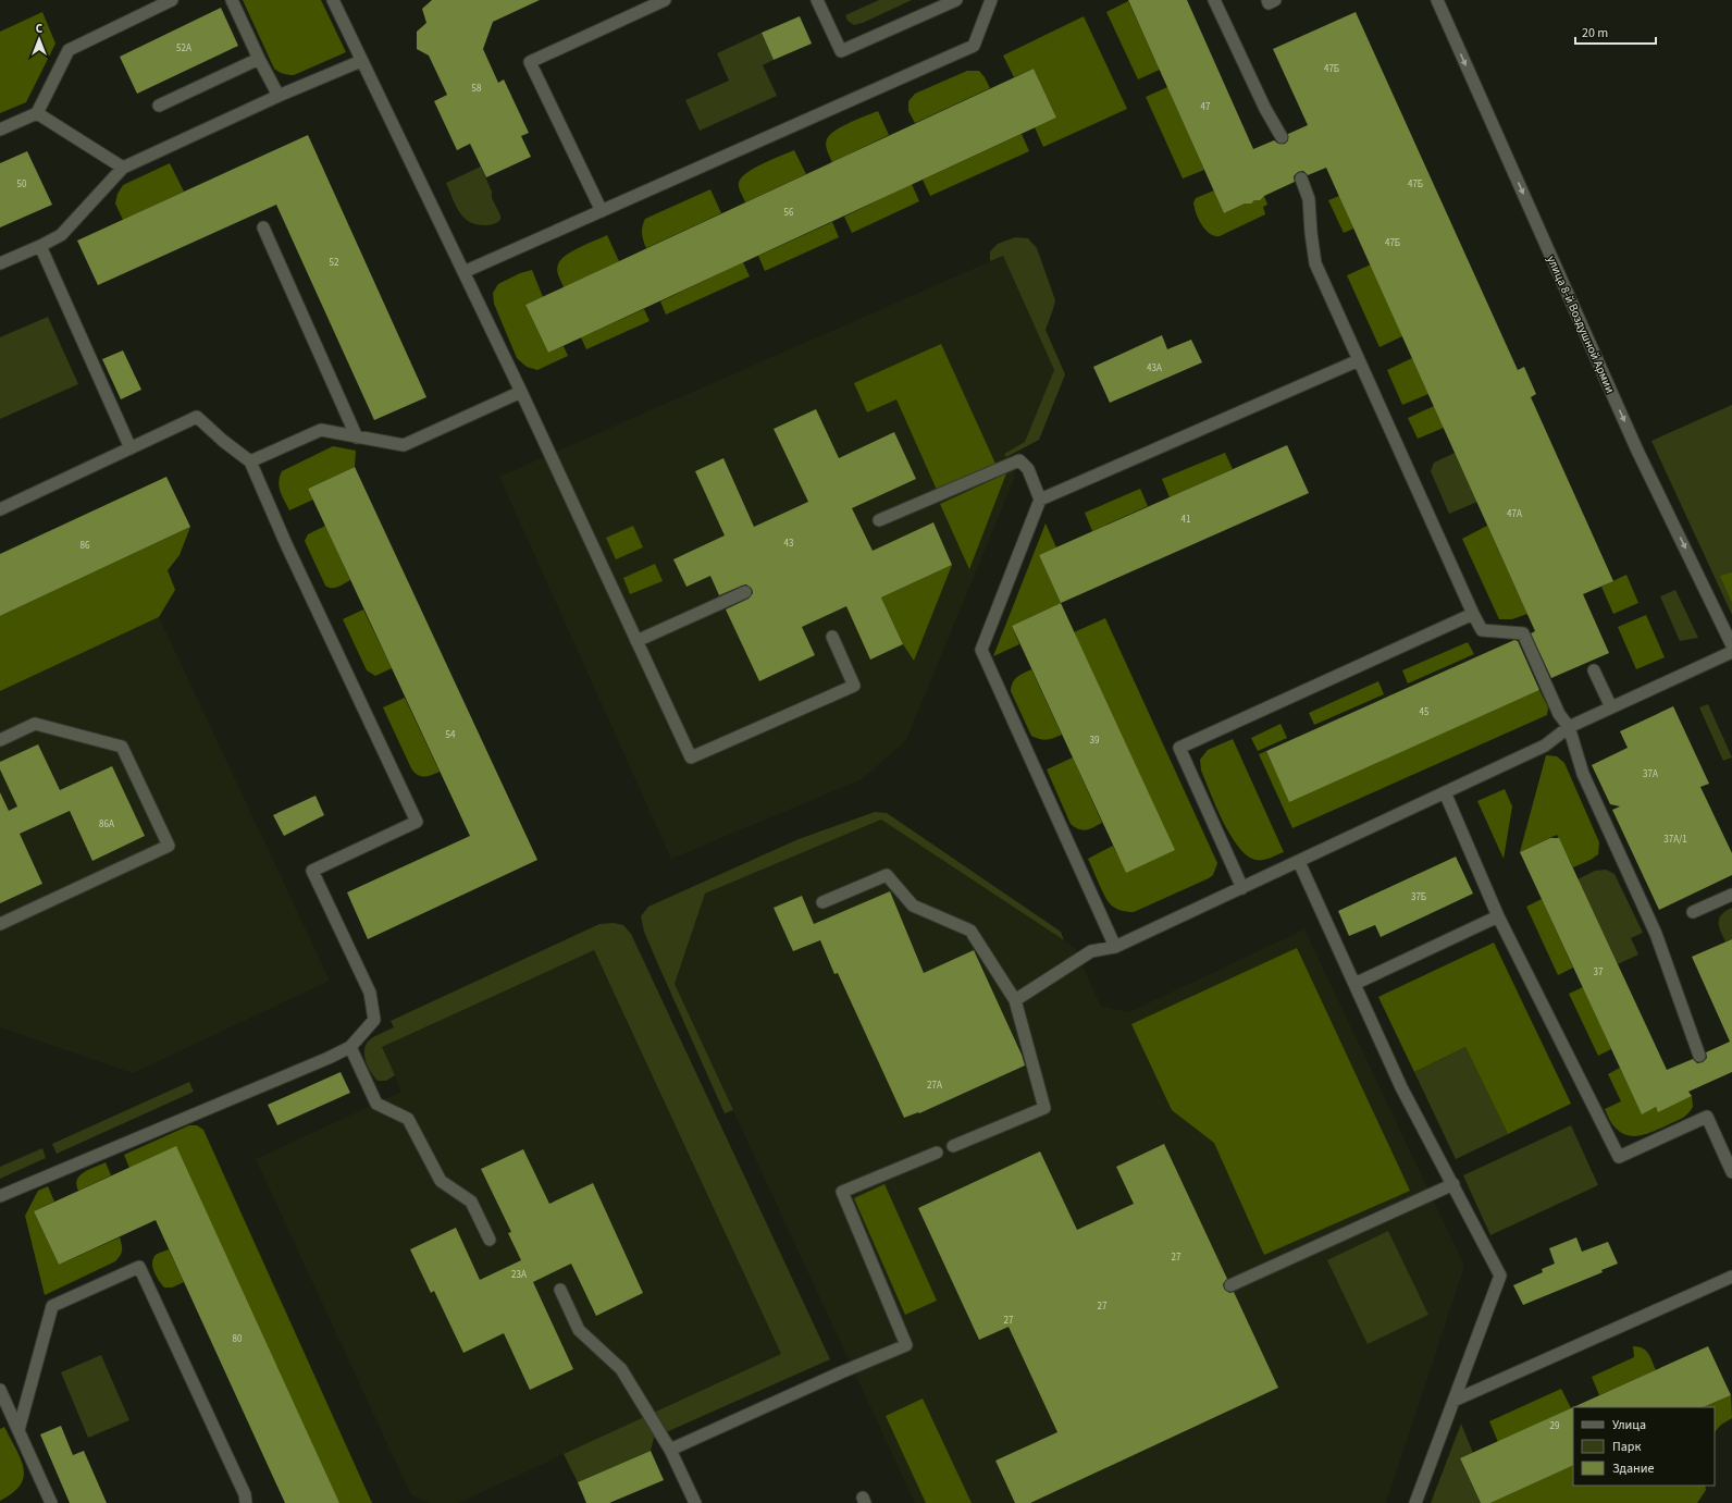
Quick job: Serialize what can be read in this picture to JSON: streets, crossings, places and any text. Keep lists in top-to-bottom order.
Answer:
{
  "streets": {
    "street": ["улица 8-й Воздушной Армии"]
  },
  "one_way": ["улица 8-й Воздушной Армии"],
  "house_numbers": [
    "52А",
    "47Б",
    "58",
    "47",
    "50",
    "47Б",
    "56",
    "47Б",
    "52",
    "43А",
    "47А",
    "41",
    "43",
    "86",
    "45",
    "54",
    "39",
    "37А",
    "86А",
    "37А/1",
    "37Б",
    "37",
    "27А",
    "27",
    "23А",
    "27",
    "27",
    "80",
    "29"
  ],
  "legend": ["Улица", "Парк", "Здание"],
  "scale_bar": "20 m",
  "north": "top"
}
